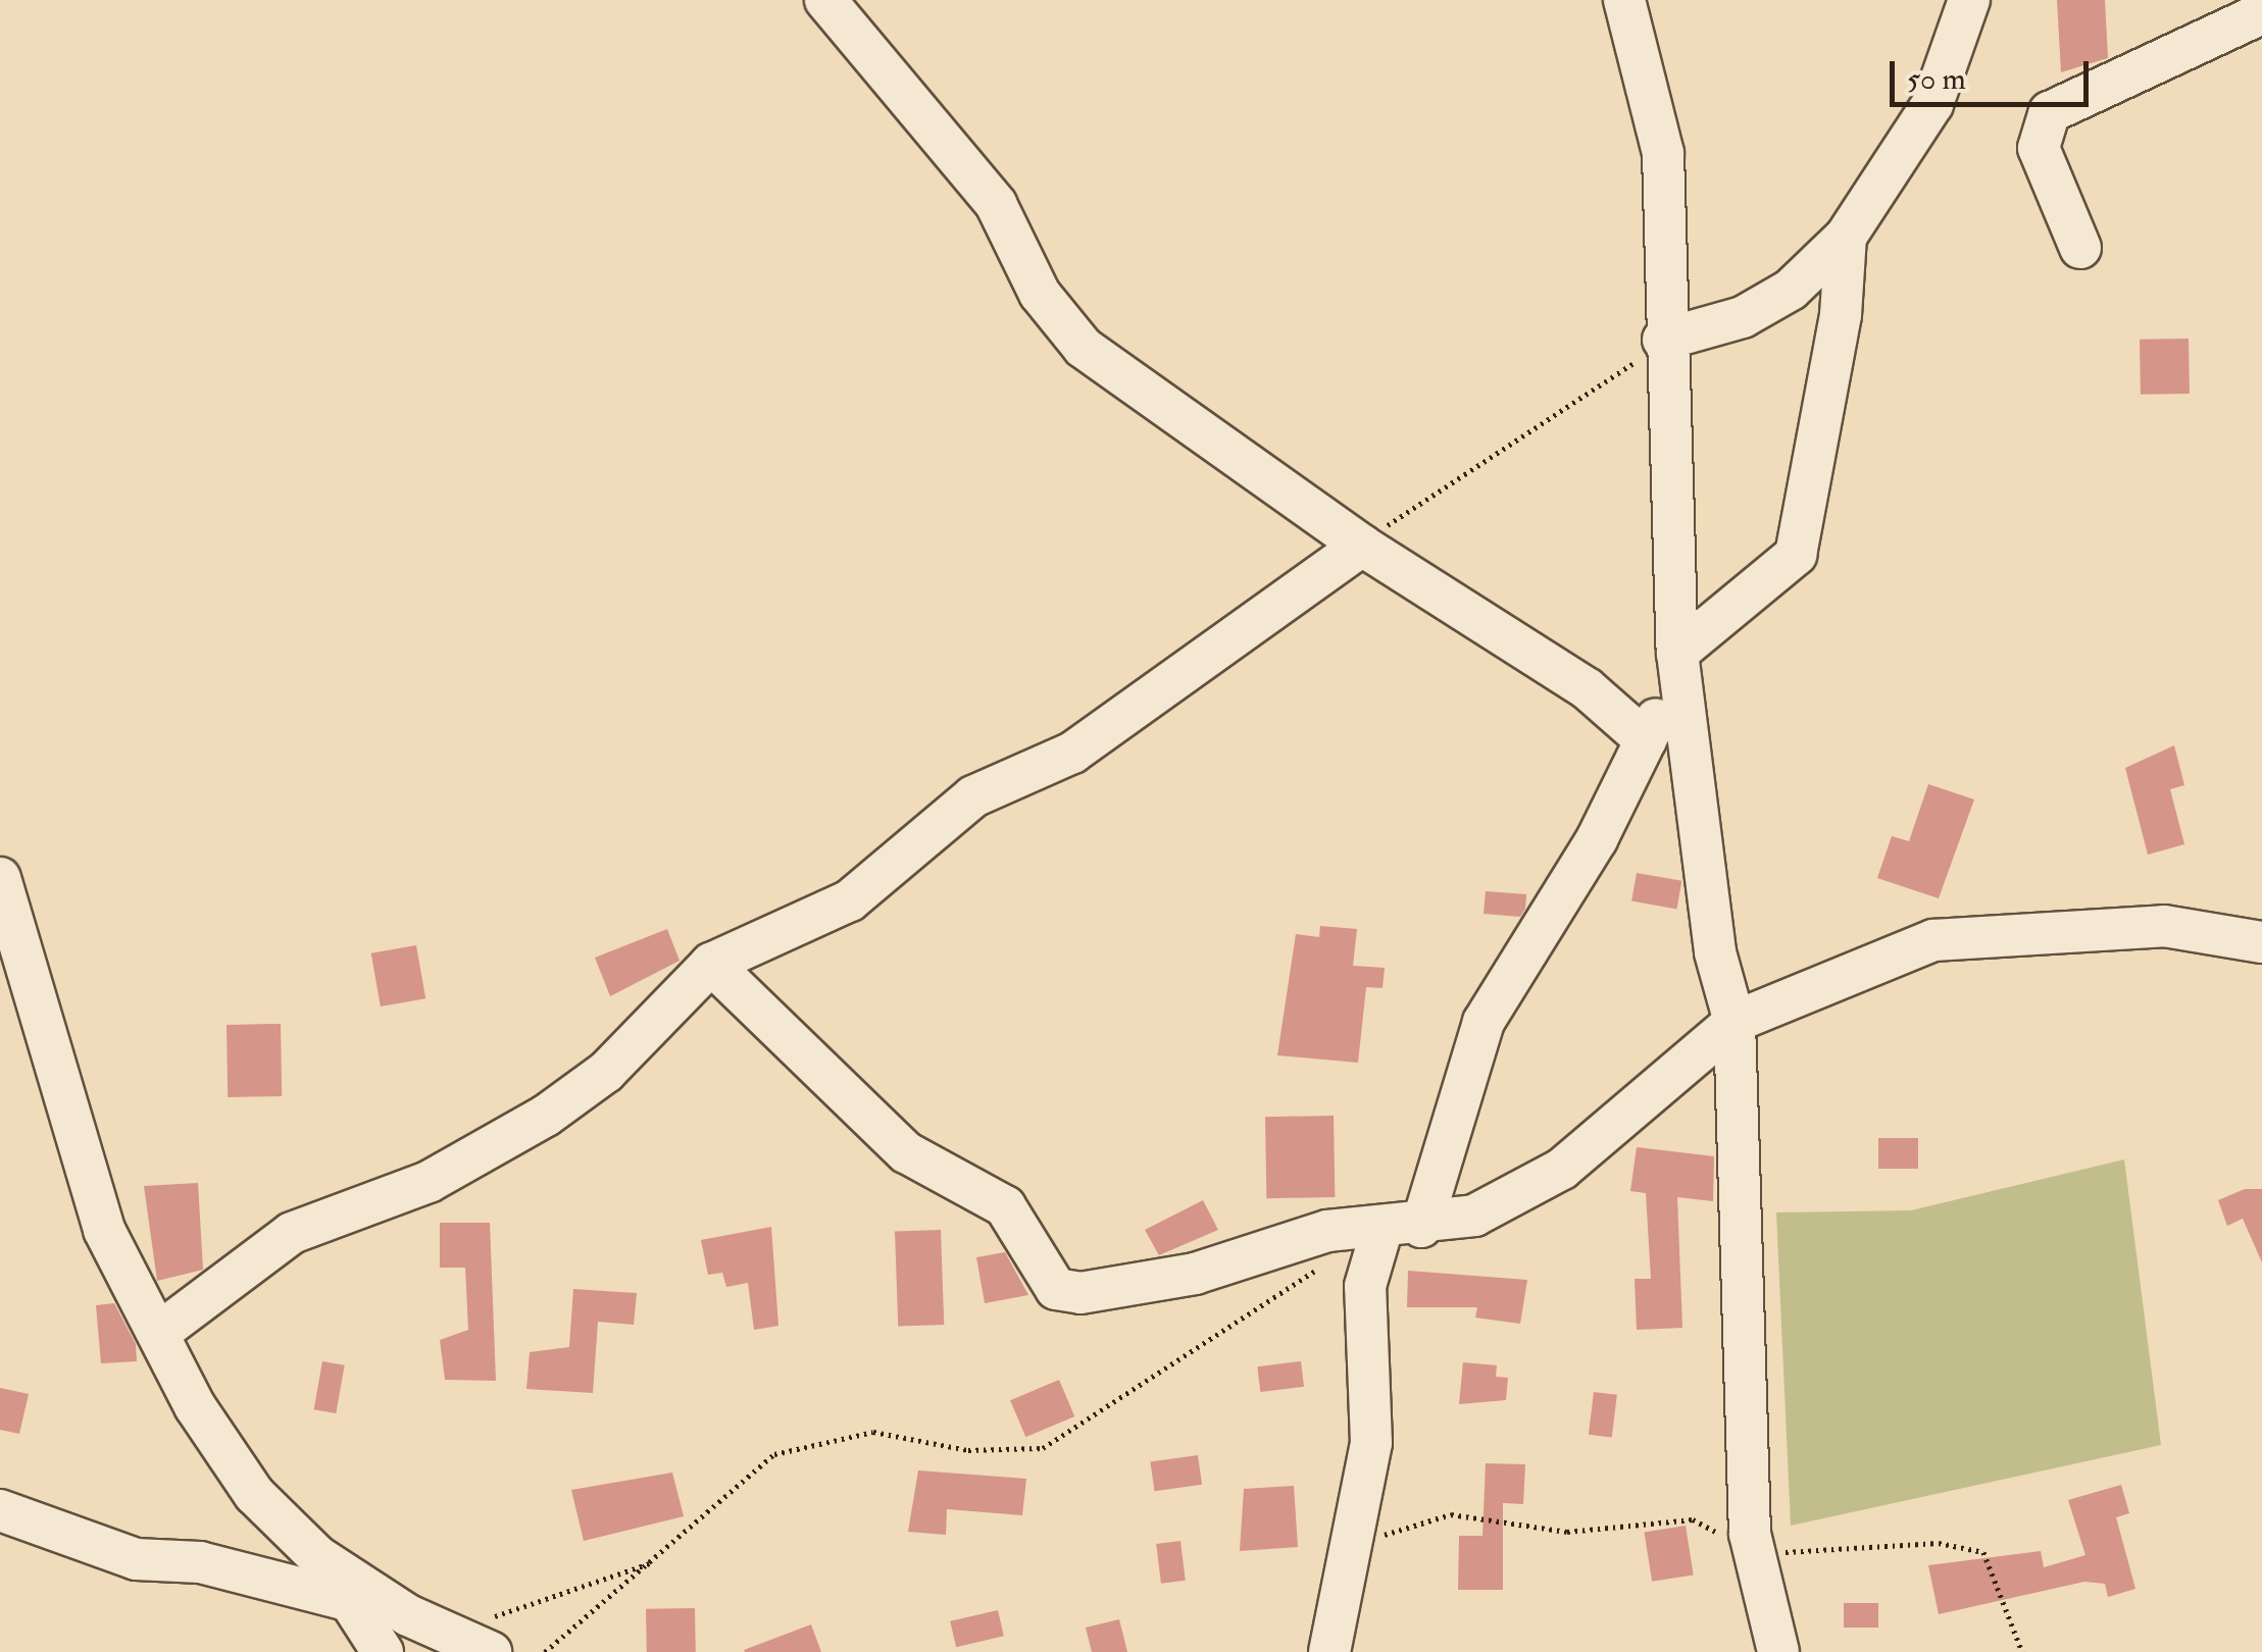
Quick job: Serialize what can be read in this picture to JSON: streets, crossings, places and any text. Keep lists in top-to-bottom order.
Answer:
{
  "scale_bar": "50 m"
}
